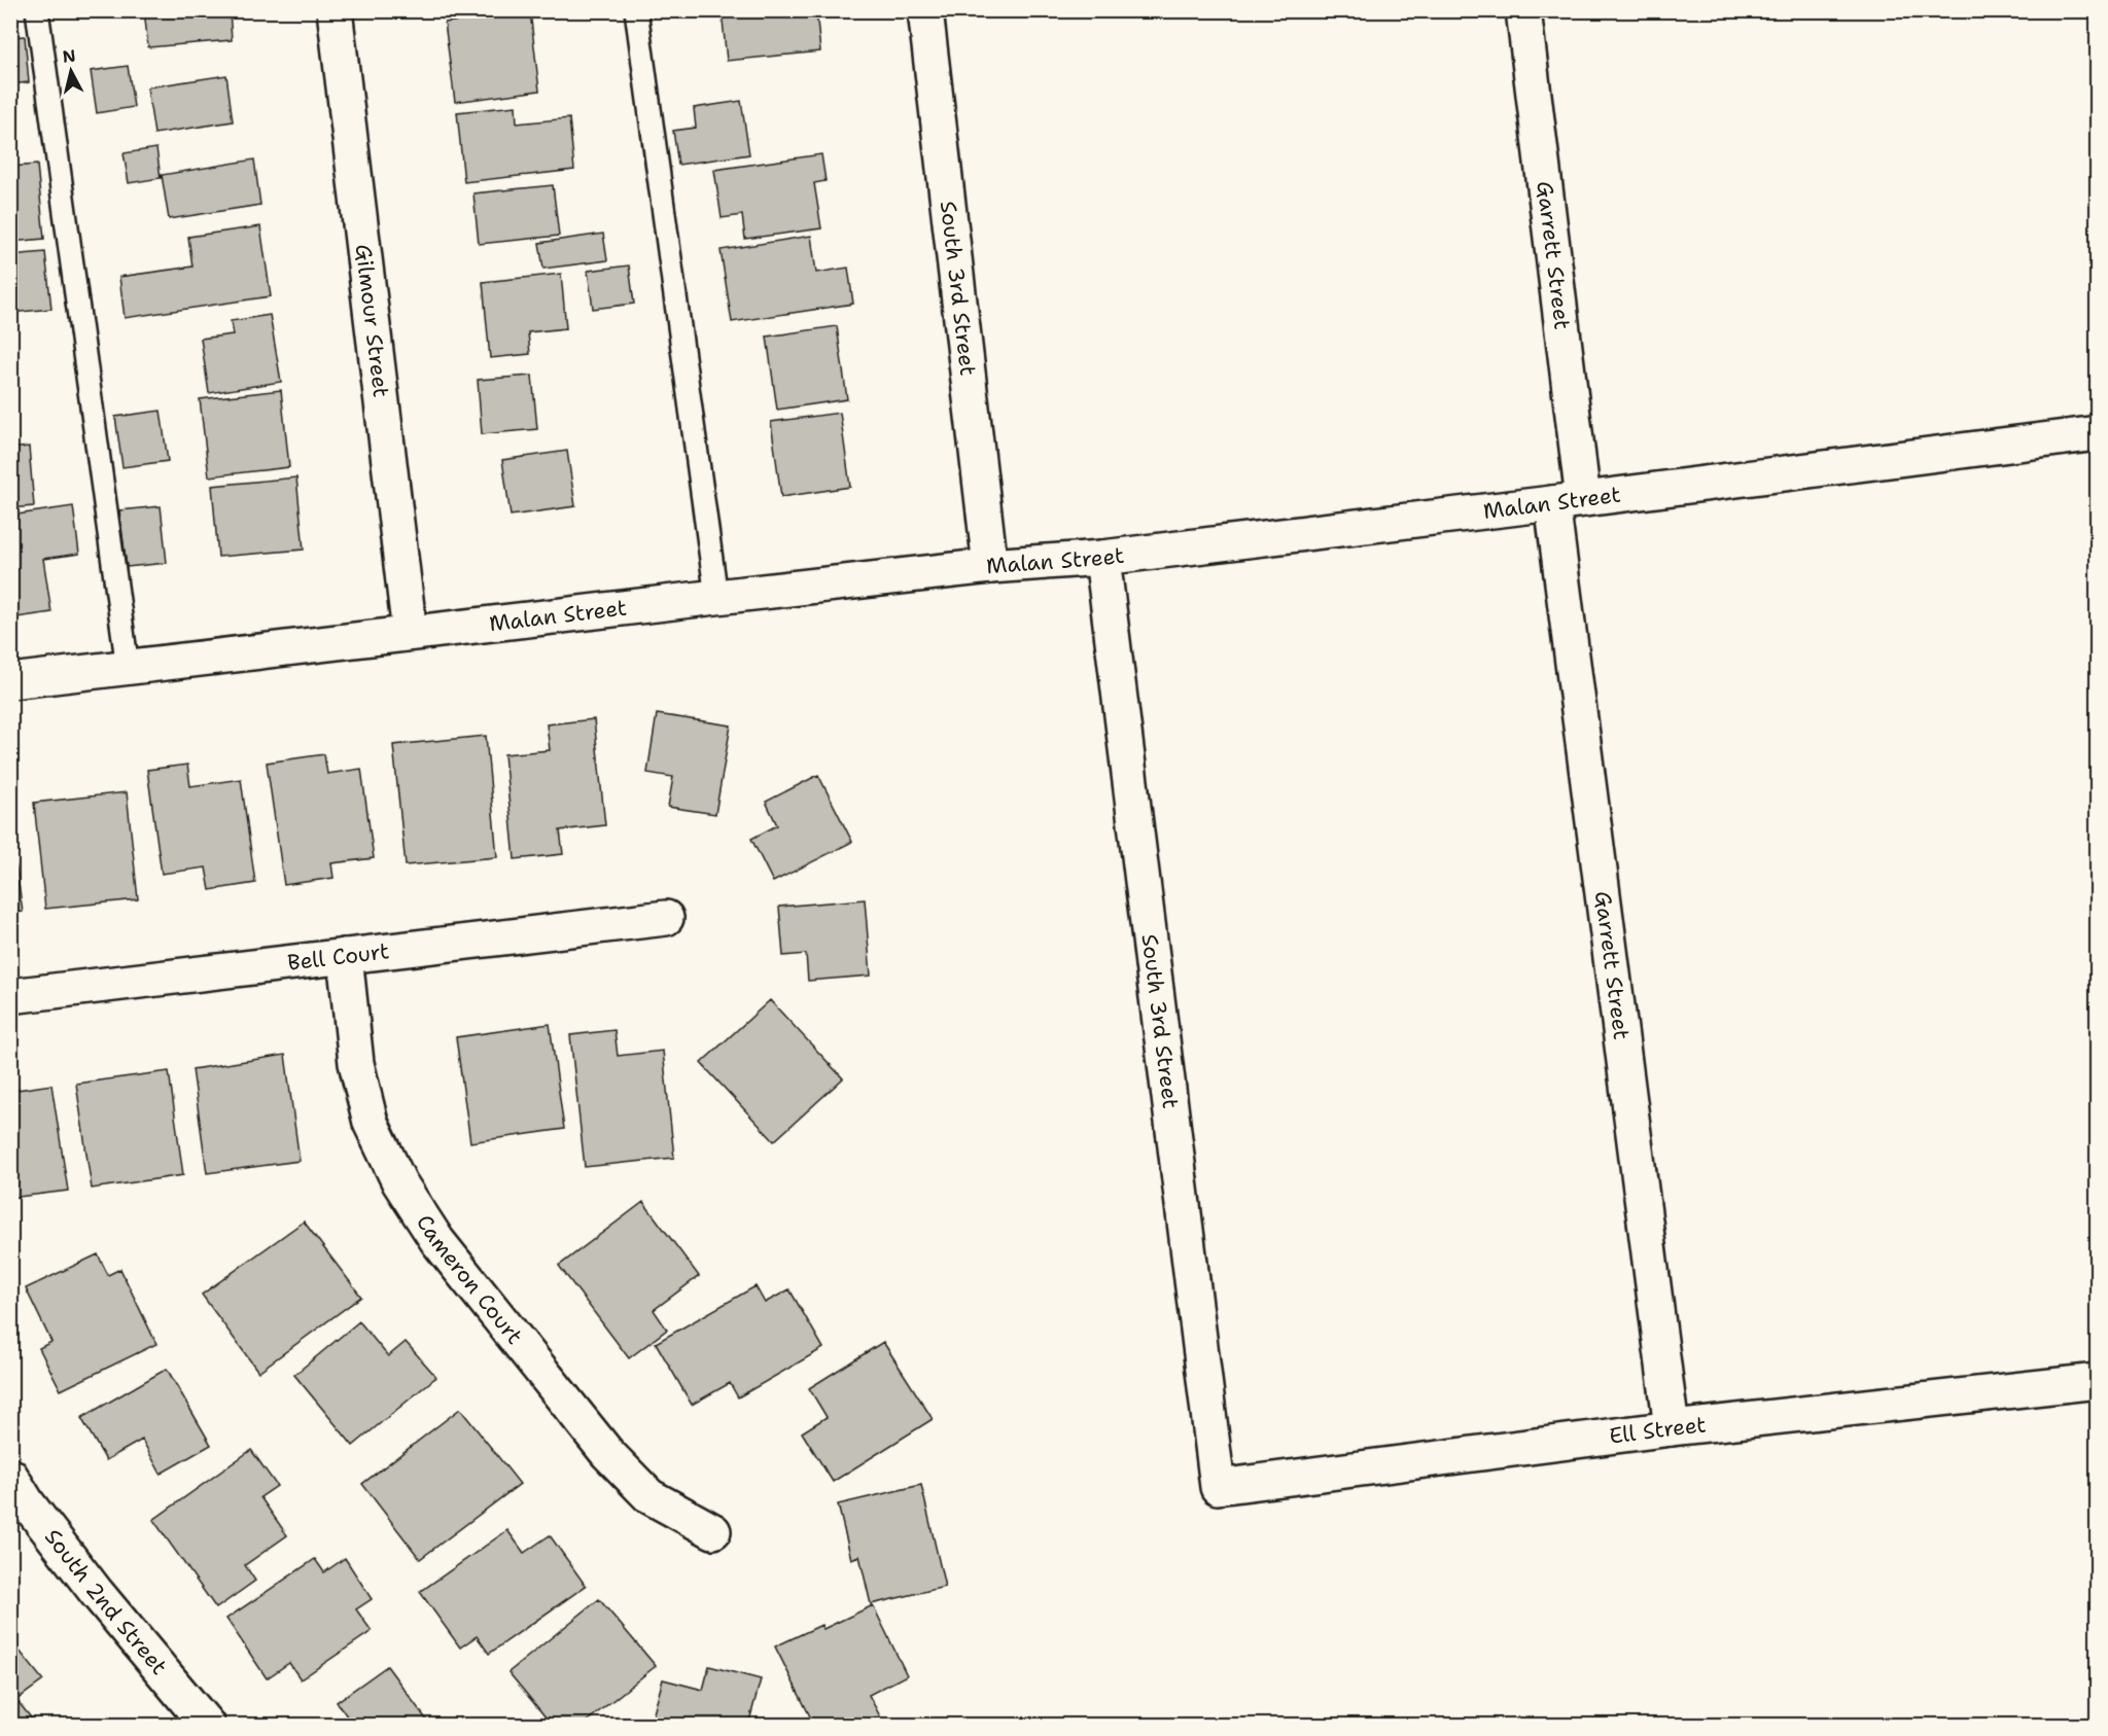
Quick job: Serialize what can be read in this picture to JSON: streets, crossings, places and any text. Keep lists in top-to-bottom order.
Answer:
{
  "streets": {
    "street": [
      "Garrett Street",
      "South 3rd Street",
      "Gilmour Street",
      "Malan Street",
      "Bell Court",
      "Cameron Court",
      "Ell Street",
      "South 2nd Street"
    ]
  },
  "crossings": [
    ["Garrett Street", "Malan Street"],
    ["Garrett Street", "Ell Street"],
    ["South 3rd Street", "Malan Street"],
    ["South 3rd Street", "Ell Street"],
    ["Gilmour Street", "Malan Street"],
    ["Bell Court", "Cameron Court"]
  ],
  "north": "top"
}
